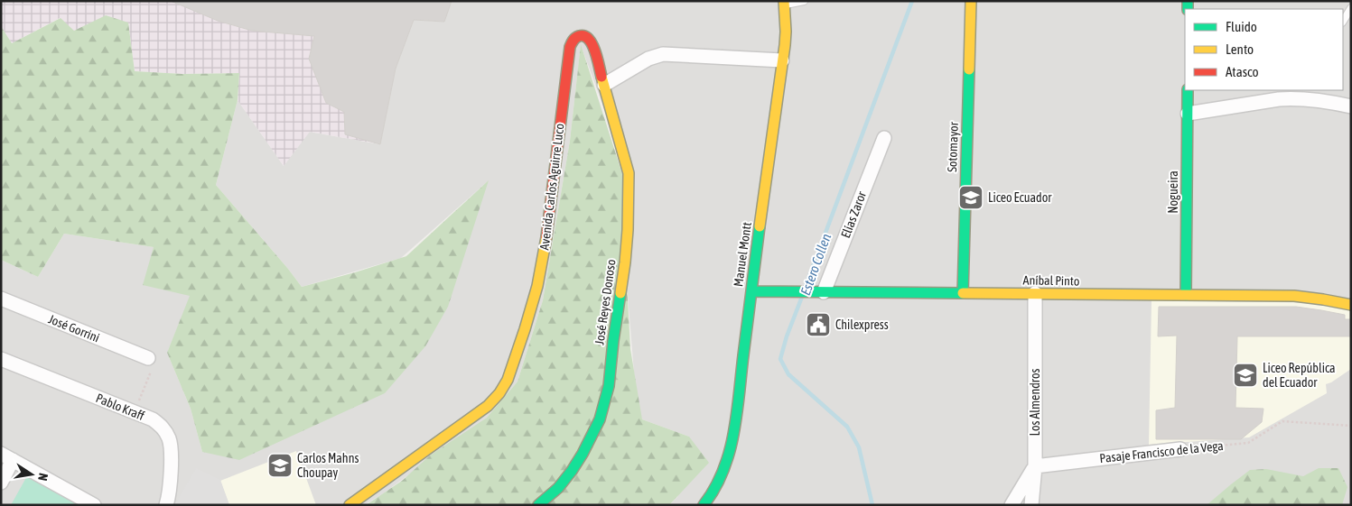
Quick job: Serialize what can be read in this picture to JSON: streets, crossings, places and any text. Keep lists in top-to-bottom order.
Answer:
{
  "streets": {
    "street": [
      "Sotomayor",
      "Avenida Carlos Aguirre Luco",
      "Nogueira",
      "Elías Zaror",
      "Manuel Montt",
      "Aníbal Pinto",
      "José Reyes Donoso",
      "José Gorrini",
      "Los Almendros",
      "Pablo Kraff",
      "Pasaje Francisco de la Vega"
    ]
  },
  "crossings": [
    ["Sotomayor", "Aníbal Pinto"],
    ["Avenida Carlos Aguirre Luco", "José Reyes Donoso"],
    ["Nogueira", "Aníbal Pinto"],
    ["Elías Zaror", "Aníbal Pinto"],
    ["Manuel Montt", "Aníbal Pinto"],
    ["Aníbal Pinto", "Los Almendros"],
    ["Los Almendros", "Pasaje Francisco de la Vega"]
  ],
  "water": ["Estero Collen"],
  "places": {
    "school or university": ["Liceo Ecuador", "Liceo República del Ecuador", "Carlos Mahns Choupay"],
    "public building": ["Chilexpress"]
  },
  "legend": ["Fluido", "Lento", "Atasco"],
  "north": "right"
}
